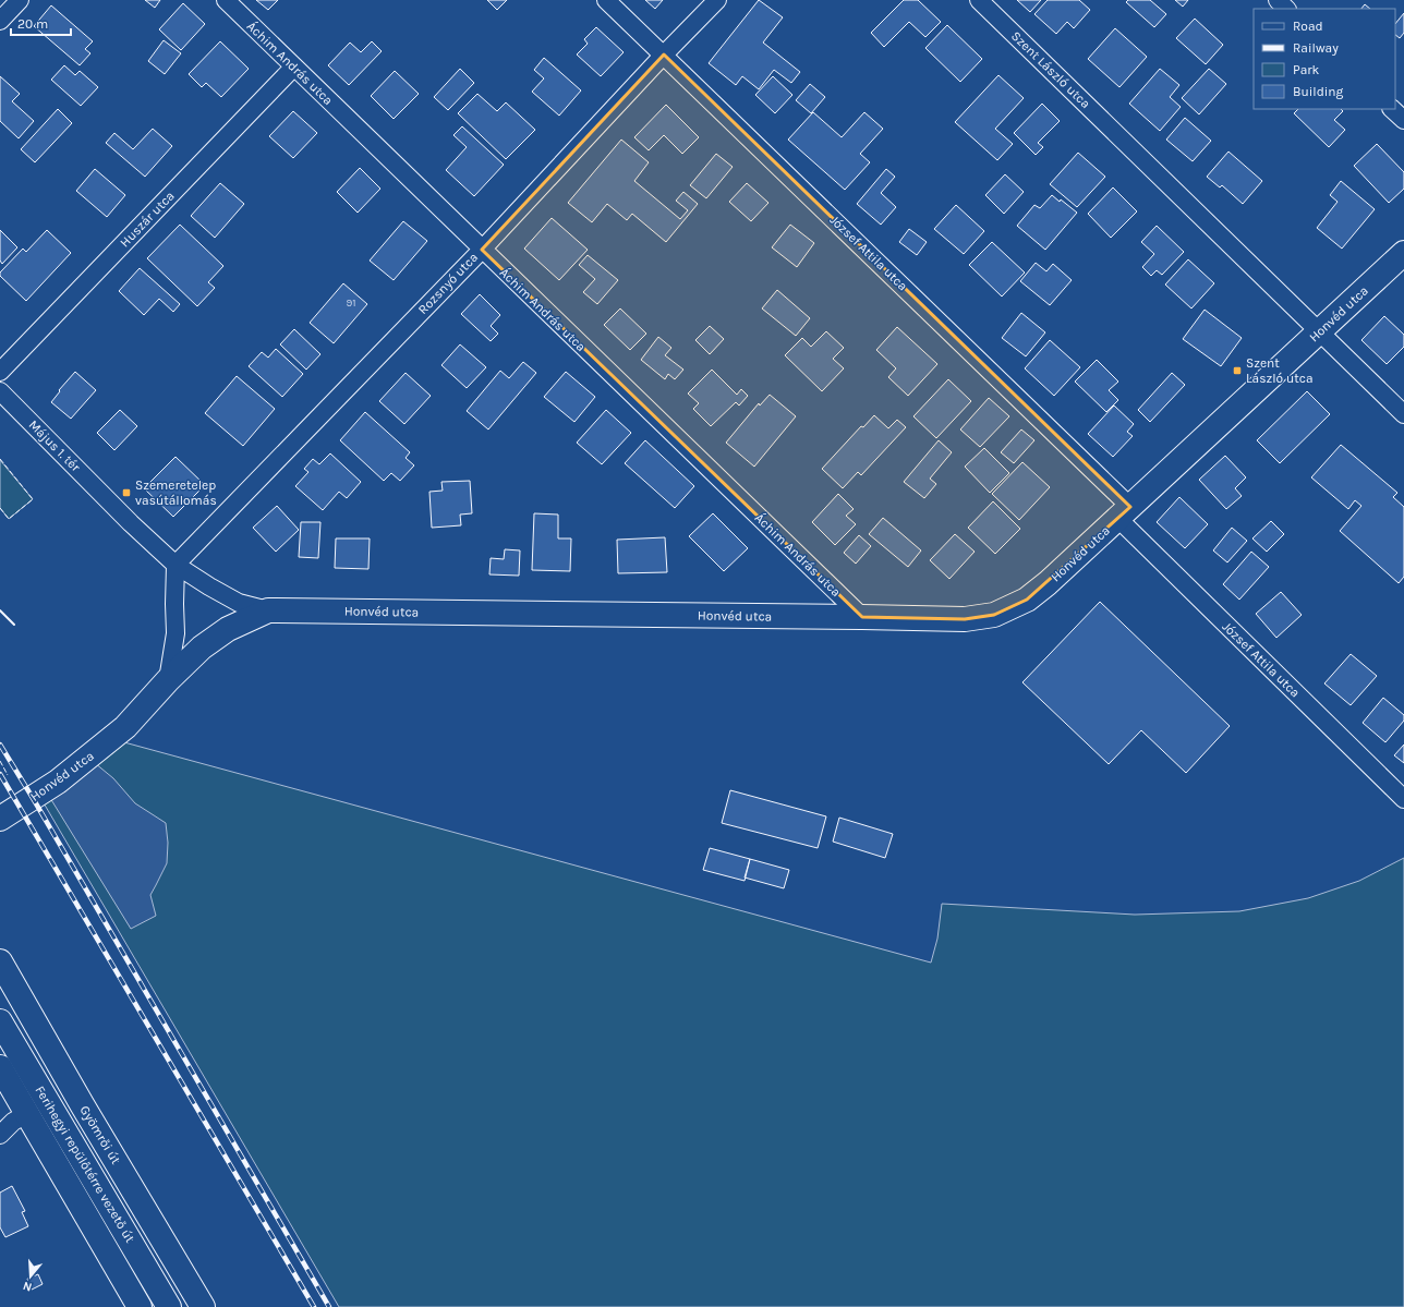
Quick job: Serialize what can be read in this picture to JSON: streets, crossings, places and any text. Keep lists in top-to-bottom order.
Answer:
{
  "streets": {
    "street": [
      "Áchim András utca",
      "Szent László utca",
      "Huszár utca",
      "József Attila utca",
      "Rozsnyó utca",
      "Honvéd utca",
      "Május 1. tér",
      "Gyömrői út",
      "Ferihegyi repülőtérre vezető út"
    ]
  },
  "crossings": [
    ["Áchim András utca", "Huszár utca"],
    ["Áchim András utca", "Rozsnyó utca"],
    ["Áchim András utca", "Honvéd utca"],
    ["Szent László utca", "Honvéd utca"],
    ["József Attila utca", "Rozsnyó utca"],
    ["József Attila utca", "Honvéd utca"],
    ["Rozsnyó utca", "Május 1. tér"]
  ],
  "places": {
    "transit": ["Szent László utca", "Szemeretelep vasútállomás"]
  },
  "house_numbers": ["91"],
  "legend": [
    "Road",
    "Railway",
    "Park",
    "Building"
  ],
  "scale_bar": "20 m",
  "north": "bottom"
}
